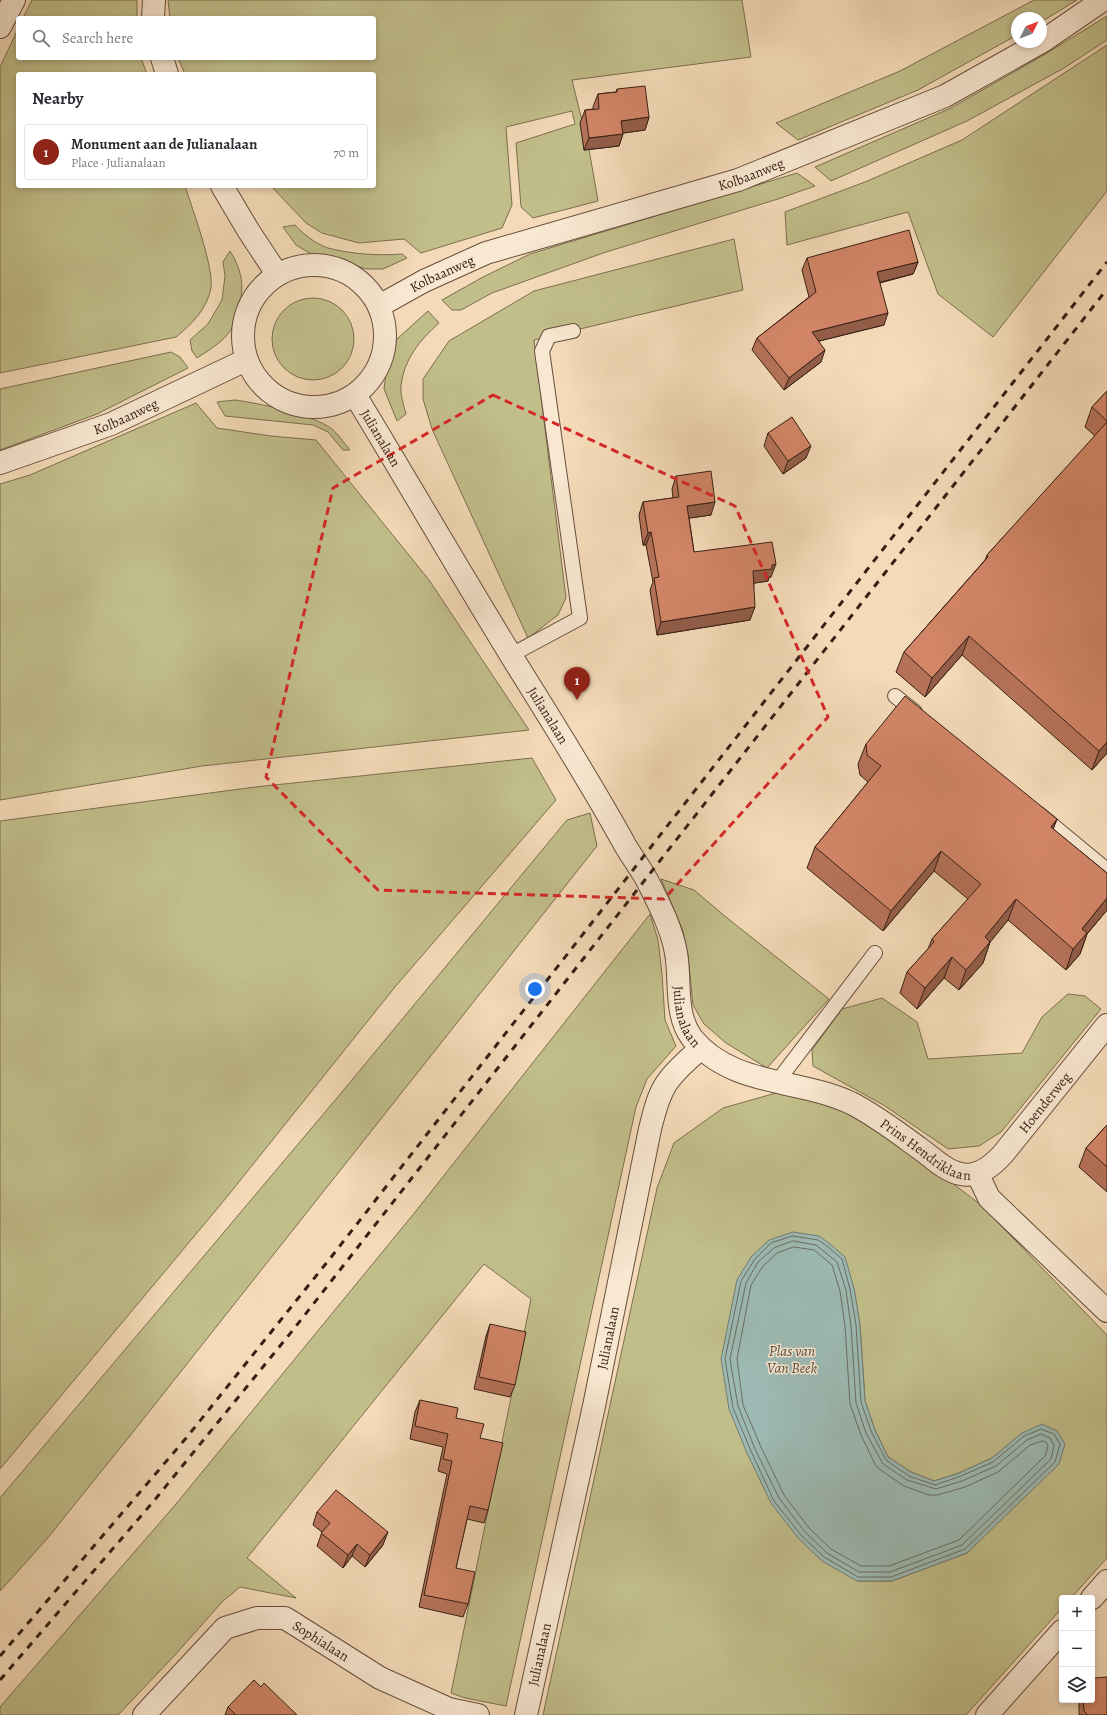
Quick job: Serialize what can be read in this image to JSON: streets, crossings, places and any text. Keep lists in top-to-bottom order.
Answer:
{
  "streets": {
    "street": [
      "Kolbaanweg",
      "Julianalaan",
      "Hoenderweg",
      "Prins Hendriklaan",
      "Sophialaan"
    ]
  },
  "crossings": [
    ["Kolbaanweg", "Julianalaan"],
    ["Julianalaan", "Prins Hendriklaan"],
    ["Hoenderweg", "Prins Hendriklaan"]
  ],
  "water": ["Plas van Van Beek"],
  "north": "top right",
  "page": {
    "search": "Search here",
    "heading": "Nearby",
    "list": [
      {
        "mark": "1",
        "name": "Monument aan de Julianalaan",
        "note": "Place · Julianalaan",
        "value": "70 m"
      }
    ],
    "pins": "1",
    "map_buttons": ["+", "−"]
  }
}
